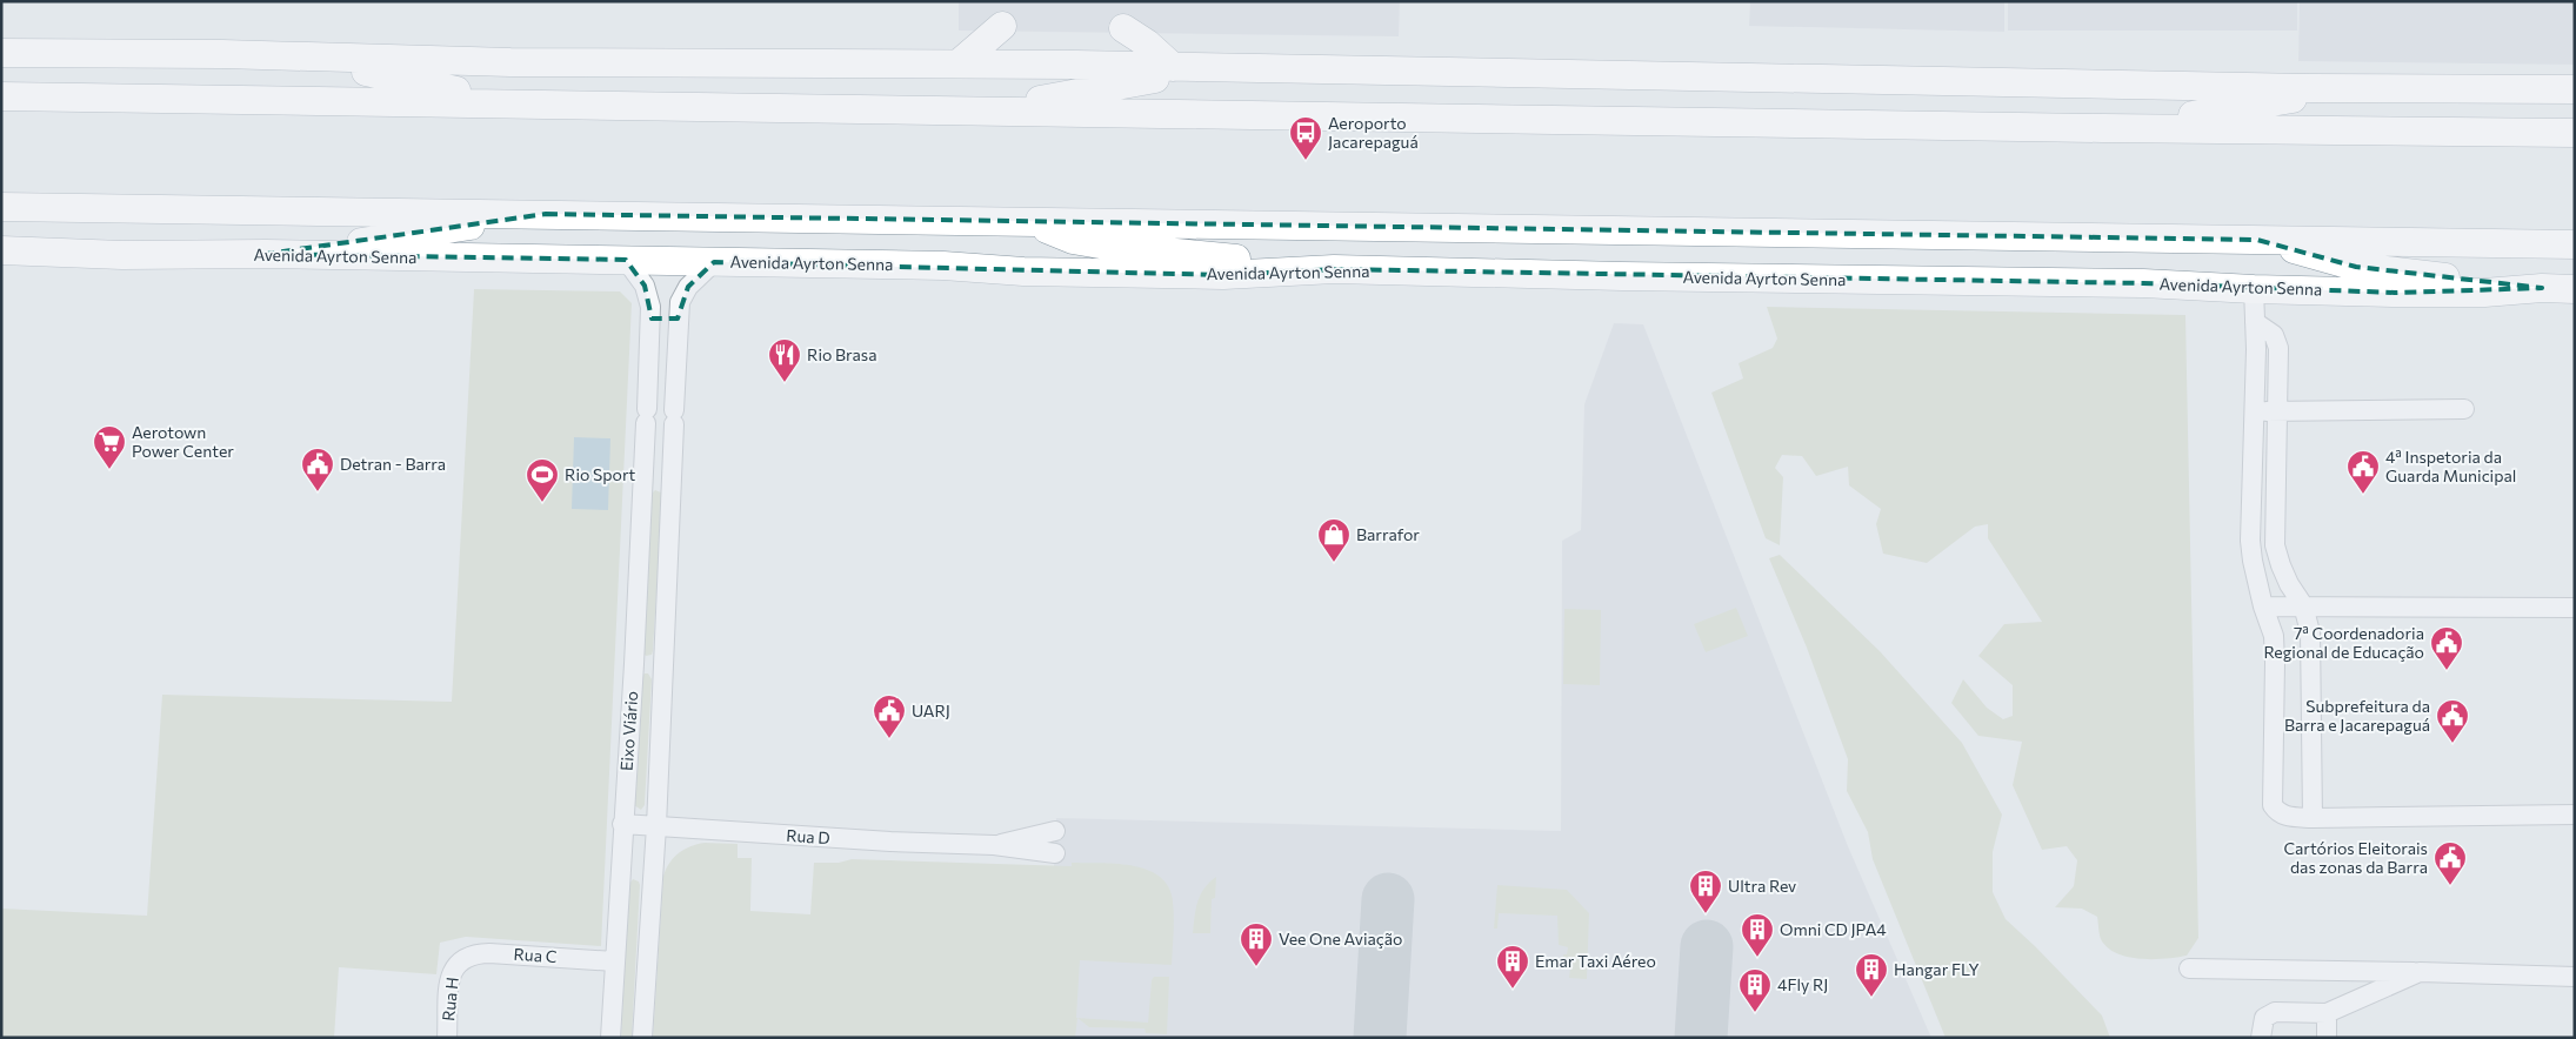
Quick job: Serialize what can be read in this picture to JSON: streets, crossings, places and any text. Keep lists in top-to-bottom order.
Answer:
{
  "streets": {
    "highway": ["Avenida Ayrton Senna"],
    "street": [
      "Eixo Viário",
      "Rua D",
      "Rua C",
      "Rua H"
    ]
  },
  "crossings": [
    ["Avenida Ayrton Senna", "Eixo Viário"],
    ["Eixo Viário", "Rua D"],
    ["Eixo Viário", "Rua C"],
    ["Rua C", "Rua H"]
  ],
  "places": {
    "bus stop": ["Aeroporto Jacarepaguá"],
    "restaurant": ["Rio Brasa"],
    "supermarket": ["Aerotown Power Center"],
    "public building": [
      "Detran - Barra",
      "4ª Inspetoria da Guarda Municipal",
      "7ª Coordenadoria Regional de Educação",
      "UARJ",
      "Subprefeitura da Barra e Jacarepaguá",
      "Cartórios Eleitorais das zonas da Barra"
    ],
    "sports": ["Rio Sport"],
    "shop": ["Barrafor"],
    "building": [
      "Ultra Rev",
      "Omni CD JPA4",
      "Vee One Aviação",
      "Emar Taxi Aéreo",
      "Hangar FLY",
      "4Fly RJ"
    ]
  }
}
